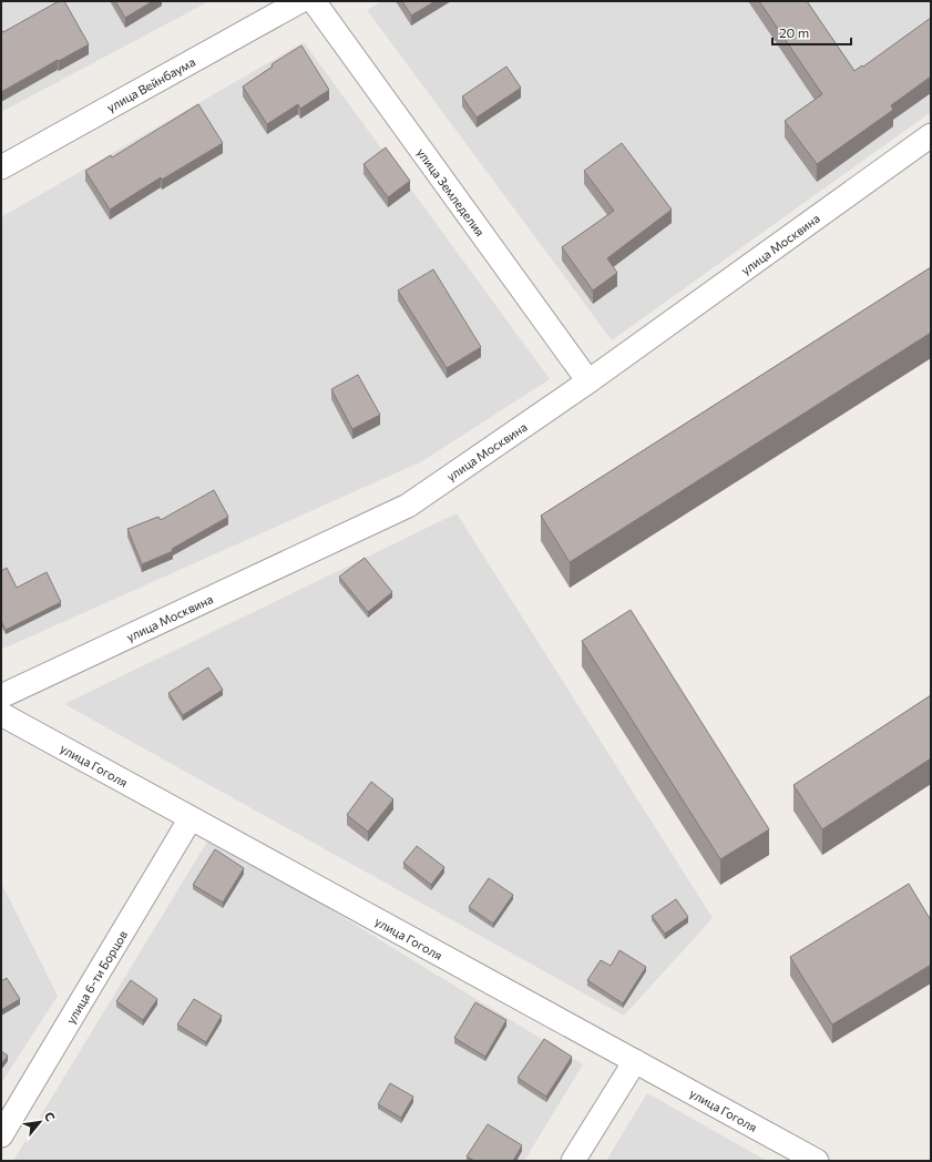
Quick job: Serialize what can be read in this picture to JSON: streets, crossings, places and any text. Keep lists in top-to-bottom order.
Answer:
{
  "streets": {
    "street": [
      "улица Вейнбаума",
      "улица Земледелия",
      "улица Москвина",
      "улица Гоголя",
      "улица 6-ти Борцов"
    ]
  },
  "crossings": [
    ["улица Земледелия", "улица Москвина"],
    ["улица Гоголя", "улица 6-ти Борцов"]
  ],
  "scale_bar": "20 m",
  "north": "top right"
}
